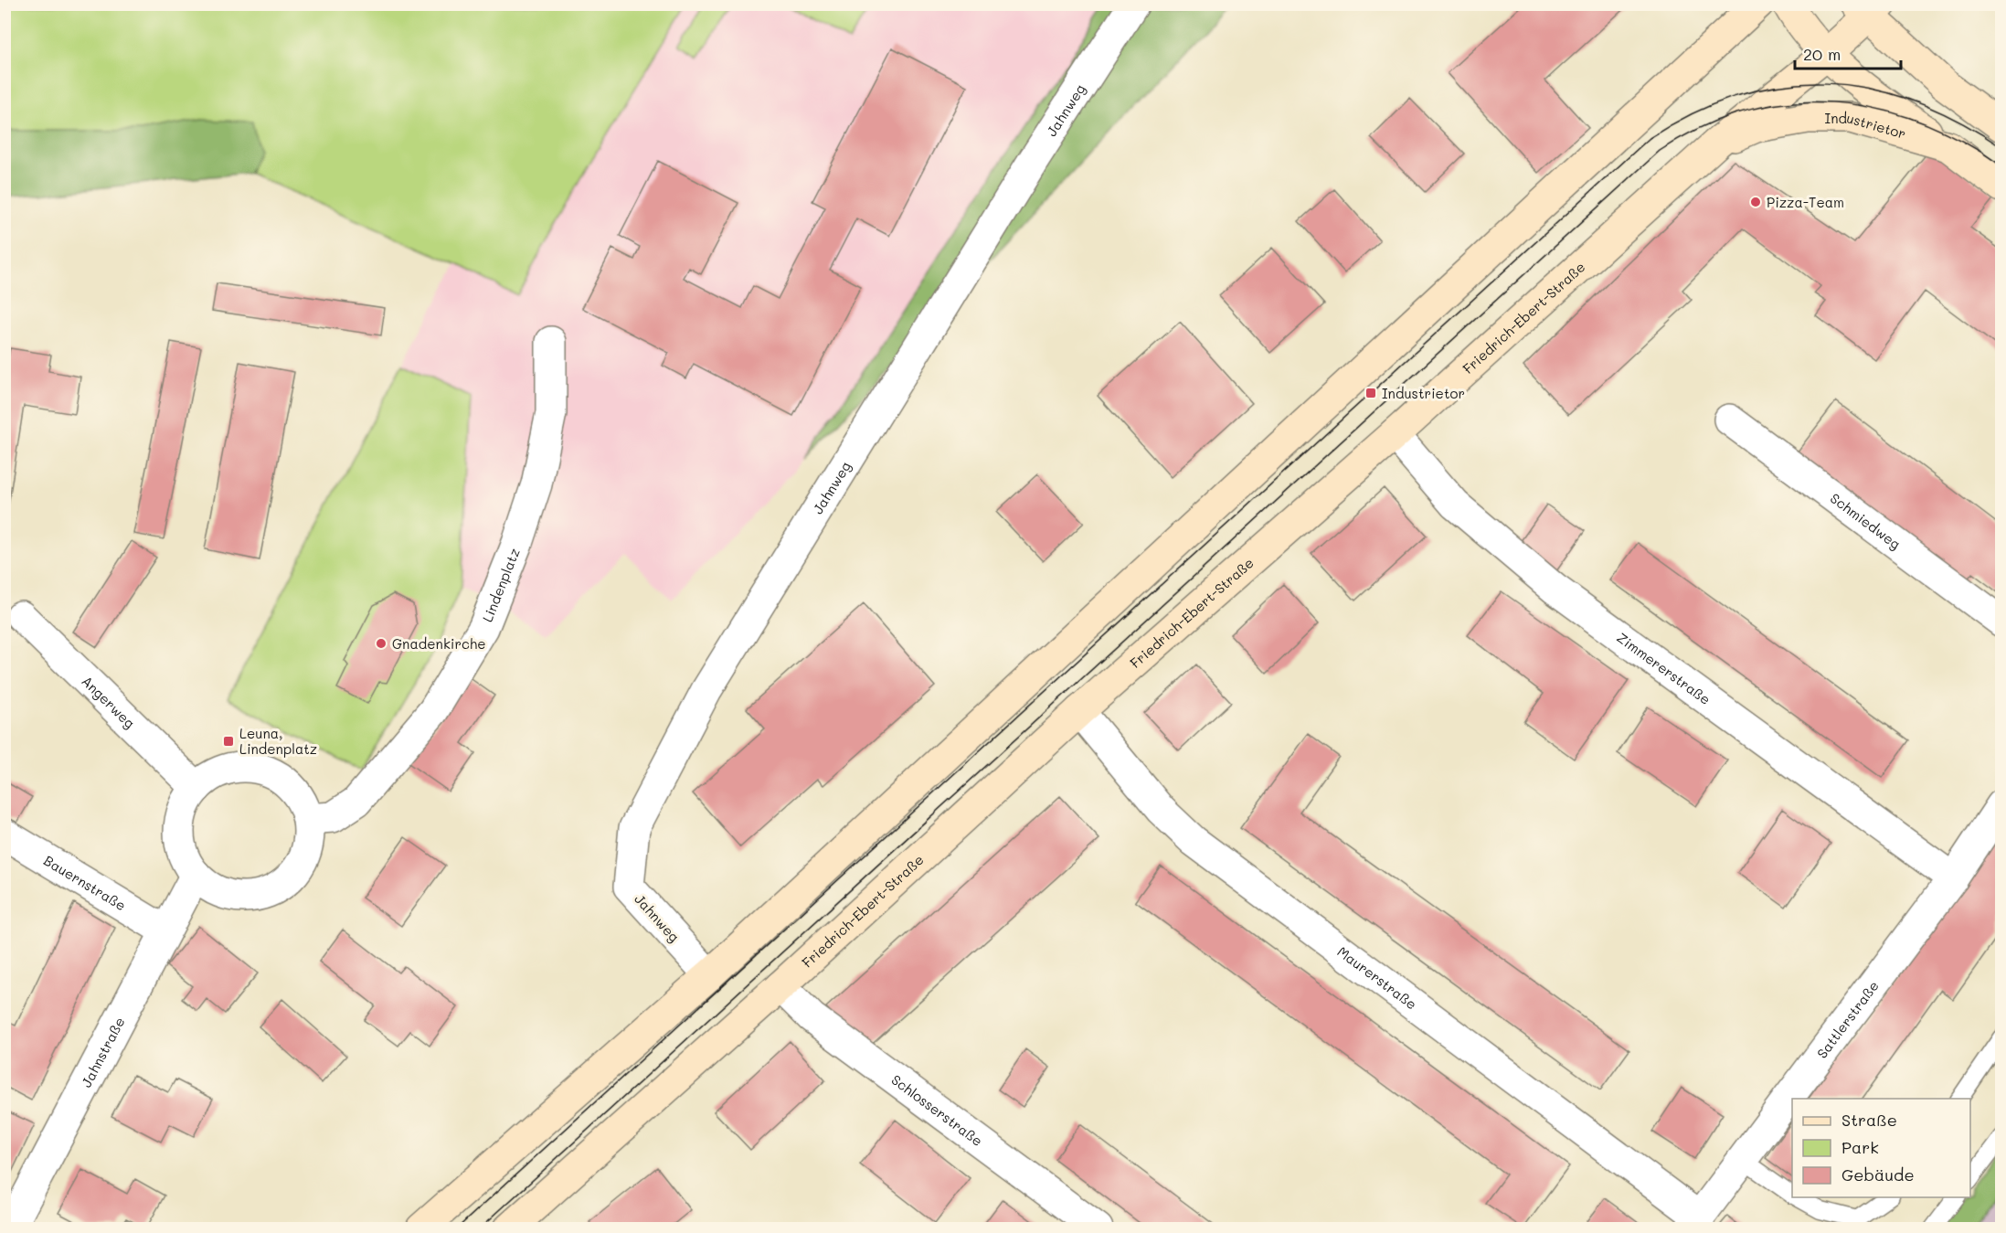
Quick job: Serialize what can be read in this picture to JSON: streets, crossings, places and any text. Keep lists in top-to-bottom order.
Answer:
{
  "streets": {
    "main road": ["Industrietor", "Friedrich-Ebert-Straße"],
    "street": [
      "Jahnweg",
      "Schmiedweg",
      "Lindenplatz",
      "Zimmererstraße",
      "Angerweg",
      "Bauernstraße",
      "Maurerstraße",
      "Sattlerstraße",
      "Jahnstraße",
      "Schlosserstraße"
    ]
  },
  "crossings": [
    ["Industrietor", "Friedrich-Ebert-Straße"],
    ["Friedrich-Ebert-Straße", "Zimmererstraße"],
    ["Friedrich-Ebert-Straße", "Maurerstraße"],
    ["Friedrich-Ebert-Straße", "Schlosserstraße"],
    ["Lindenplatz", "Angerweg"],
    ["Lindenplatz", "Jahnstraße"],
    ["Zimmererstraße", "Sattlerstraße"],
    ["Angerweg", "Jahnstraße"],
    ["Bauernstraße", "Jahnstraße"],
    ["Maurerstraße", "Sattlerstraße"]
  ],
  "places": {
    "other": ["Pizza-Team", "Gnadenkirche"],
    "transit": ["Industrietor", "Leuna, Lindenplatz"]
  },
  "legend": ["Straße", "Park", "Gebäude"],
  "scale_bar": "20 m"
}
